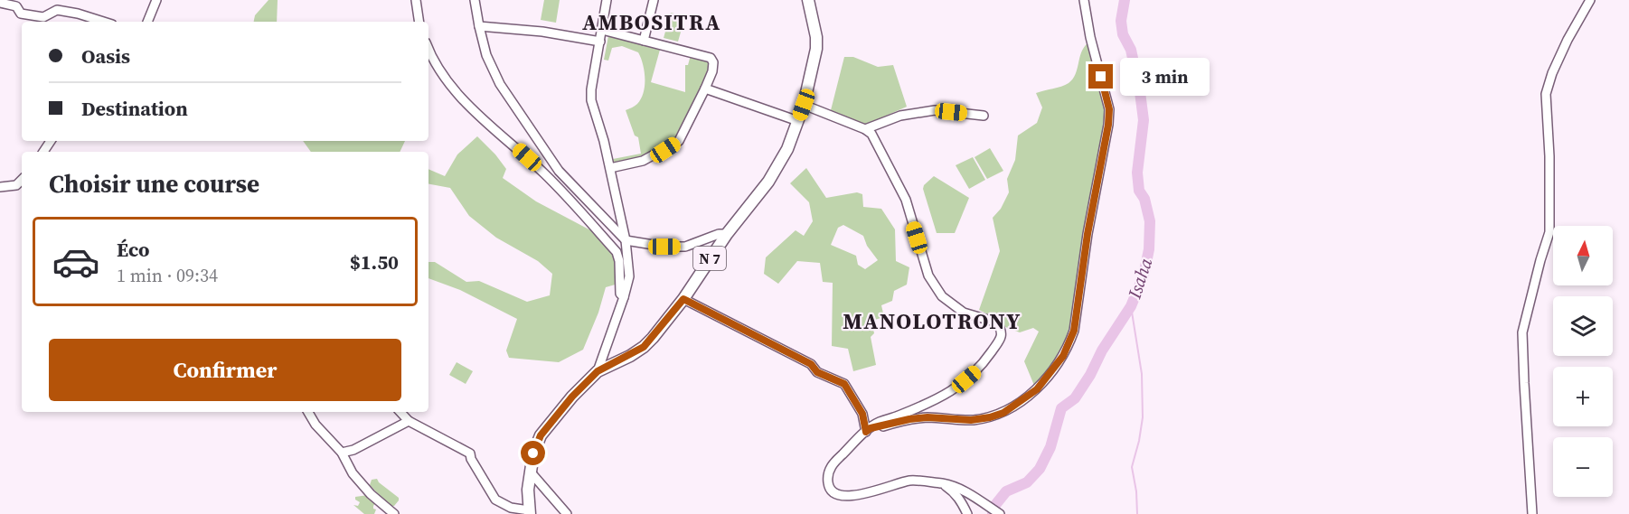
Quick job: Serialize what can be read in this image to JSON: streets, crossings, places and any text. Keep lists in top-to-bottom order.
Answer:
{
  "streets": {
    "main road": ["N 7"]
  },
  "districts": ["AMBOSITRA", "MANOLOTRONY"],
  "water": ["Isaha"],
  "north": "top",
  "page": {
    "banner": ["Oasis", "Destination"],
    "bubble": "3 min",
    "heading": "Choisir une course",
    "list": [
      {
        "name": "Éco",
        "note": "1 min · 09:34",
        "value": "$1.50"
      }
    ],
    "map_buttons": ["+", "−"],
    "buttons": "Confirmer"
  }
}
